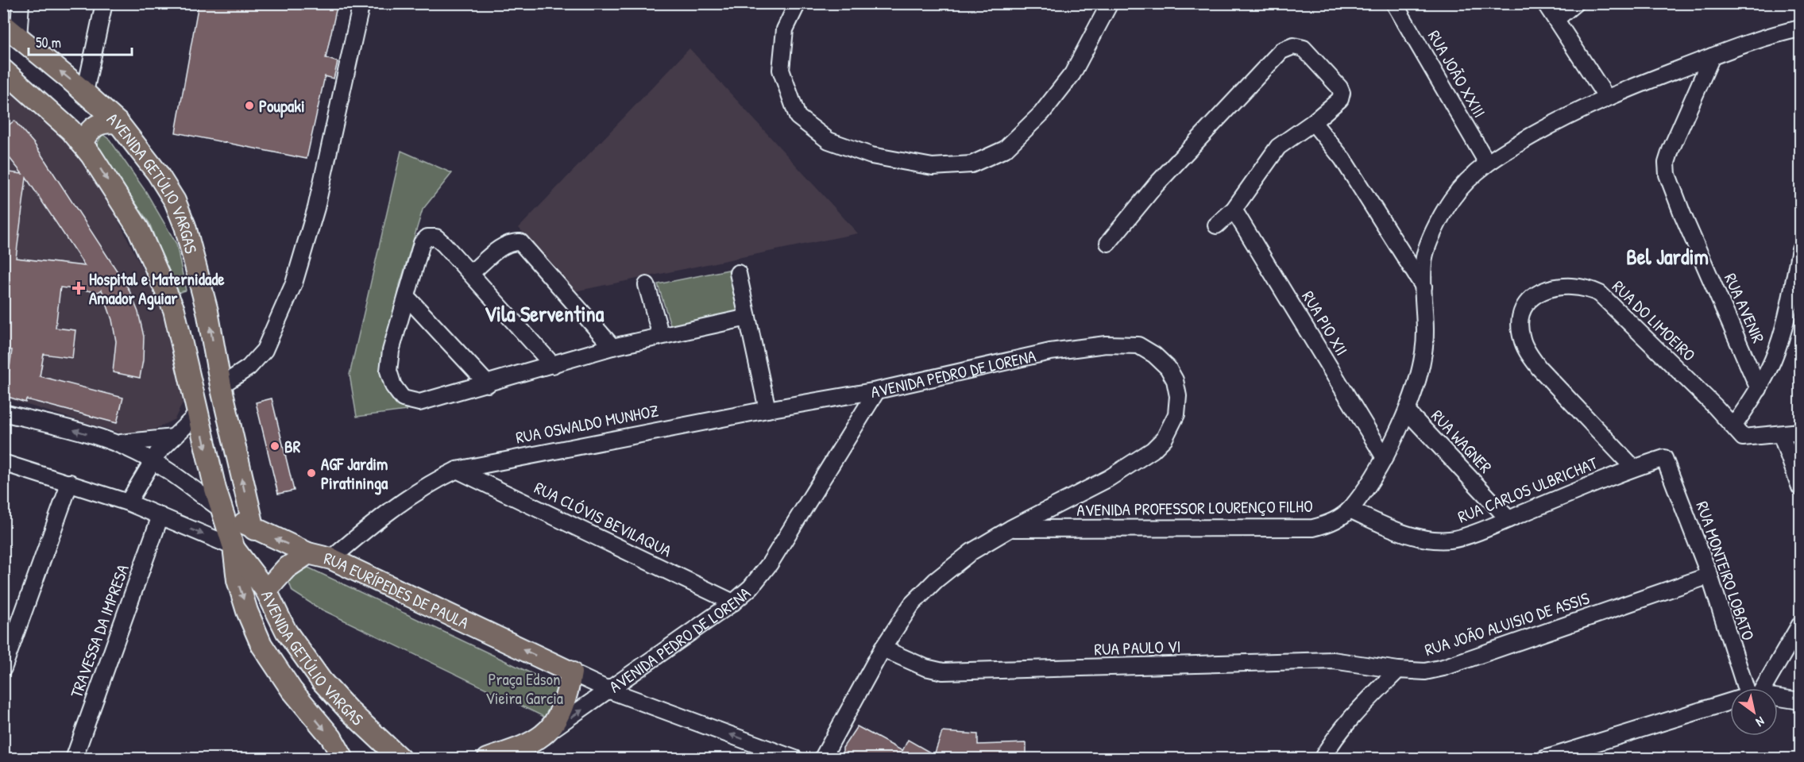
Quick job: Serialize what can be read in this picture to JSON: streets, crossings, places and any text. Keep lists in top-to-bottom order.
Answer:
{
  "streets": {
    "main road": ["AVENIDA GETÚLIO VARGAS", "AVENIDA PEDRO DE LORENA", "RUA EURÍPEDES DE PAULA"],
    "street": [
      "RUA JOÃO XXIII",
      "RUA AVENIR",
      "RUA DO LIMOEIRO",
      "RUA PIO XII",
      "RUA OSWALDO MUNHOZ",
      "RUA WAGNER",
      "RUA CARLOS ULBRICHAT",
      "AVENIDA PROFESSOR LOURENÇO FILHO",
      "RUA CLÓVIS BEVILAQUA",
      "RUA MONTEIRO LOBATO",
      "RUA JOÃO ALUISIO DE ASSIS",
      "TRAVESSA DA IMPRESA",
      "RUA PAULO VI"
    ]
  },
  "crossings": [
    ["RUA JOÃO XXIII", "AVENIDA PROFESSOR LOURENÇO FILHO"],
    ["AVENIDA GETÚLIO VARGAS", "RUA EURÍPEDES DE PAULA"],
    ["RUA AVENIR", "AVENIDA PROFESSOR LOURENÇO FILHO"],
    ["RUA DO LIMOEIRO", "RUA CARLOS ULBRICHAT"],
    ["RUA PIO XII", "AVENIDA PROFESSOR LOURENÇO FILHO"],
    ["AVENIDA PEDRO DE LORENA", "RUA OSWALDO MUNHOZ"],
    ["AVENIDA PEDRO DE LORENA", "AVENIDA PROFESSOR LOURENÇO FILHO"],
    ["AVENIDA PEDRO DE LORENA", "RUA CLÓVIS BEVILAQUA"],
    ["AVENIDA PEDRO DE LORENA", "RUA EURÍPEDES DE PAULA"],
    ["RUA OSWALDO MUNHOZ", "RUA CLÓVIS BEVILAQUA"],
    ["RUA OSWALDO MUNHOZ", "RUA EURÍPEDES DE PAULA"],
    ["RUA WAGNER", "RUA CARLOS ULBRICHAT"],
    ["RUA WAGNER", "AVENIDA PROFESSOR LOURENÇO FILHO"],
    ["RUA CARLOS ULBRICHAT", "AVENIDA PROFESSOR LOURENÇO FILHO"],
    ["RUA CARLOS ULBRICHAT", "RUA MONTEIRO LOBATO"],
    ["RUA MONTEIRO LOBATO", "RUA JOÃO ALUISIO DE ASSIS"],
    ["RUA JOÃO ALUISIO DE ASSIS", "RUA PAULO VI"]
  ],
  "one_way": ["RUA EURÍPEDES DE PAULA"],
  "districts": ["Bel Jardim", "Vila Serventina"],
  "parks": ["Praça Edson Vieira Garcia"],
  "places": {
    "other": ["Poupaki", "BR", "AGF Jardim Piratininga"],
    "health": ["Hospital e Maternidade Amador Aguiar"]
  },
  "scale_bar": "50 m",
  "north": "bottom right"
}
